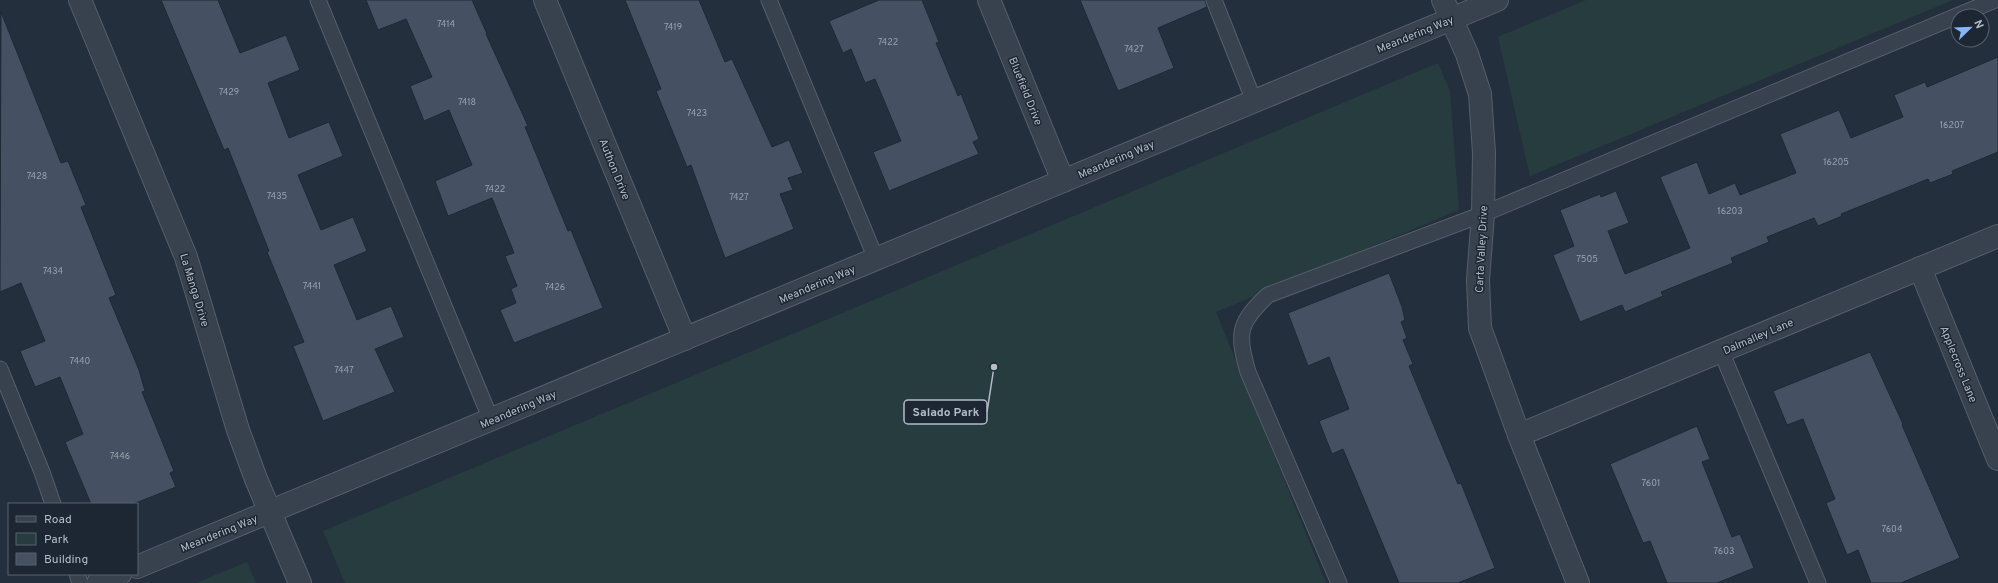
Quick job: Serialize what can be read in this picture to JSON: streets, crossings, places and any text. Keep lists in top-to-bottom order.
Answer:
{
  "streets": {
    "street": [
      "Meandering Way",
      "Bluefield Drive",
      "Authon Drive",
      "Carta Valley Drive",
      "La Manga Drive",
      "Dalmalley Lane",
      "Applecross Lane"
    ]
  },
  "crossings": [
    ["Meandering Way", "Bluefield Drive"],
    ["Meandering Way", "Authon Drive"],
    ["Meandering Way", "Carta Valley Drive"],
    ["Meandering Way", "La Manga Drive"],
    ["Carta Valley Drive", "Dalmalley Lane"],
    ["Dalmalley Lane", "Applecross Lane"]
  ],
  "places": ["Salado Park"],
  "house_numbers": [
    "7414",
    "7419",
    "7422",
    "7427",
    "7429",
    "7418",
    "7423",
    "16207",
    "16205",
    "7428",
    "7422",
    "7435",
    "7427",
    "16203",
    "7505",
    "7434",
    "7441",
    "7426",
    "7440",
    "7447",
    "7446",
    "7601",
    "7604",
    "7603"
  ],
  "legend": ["Road", "Park", "Building"],
  "north": "top right"
}
